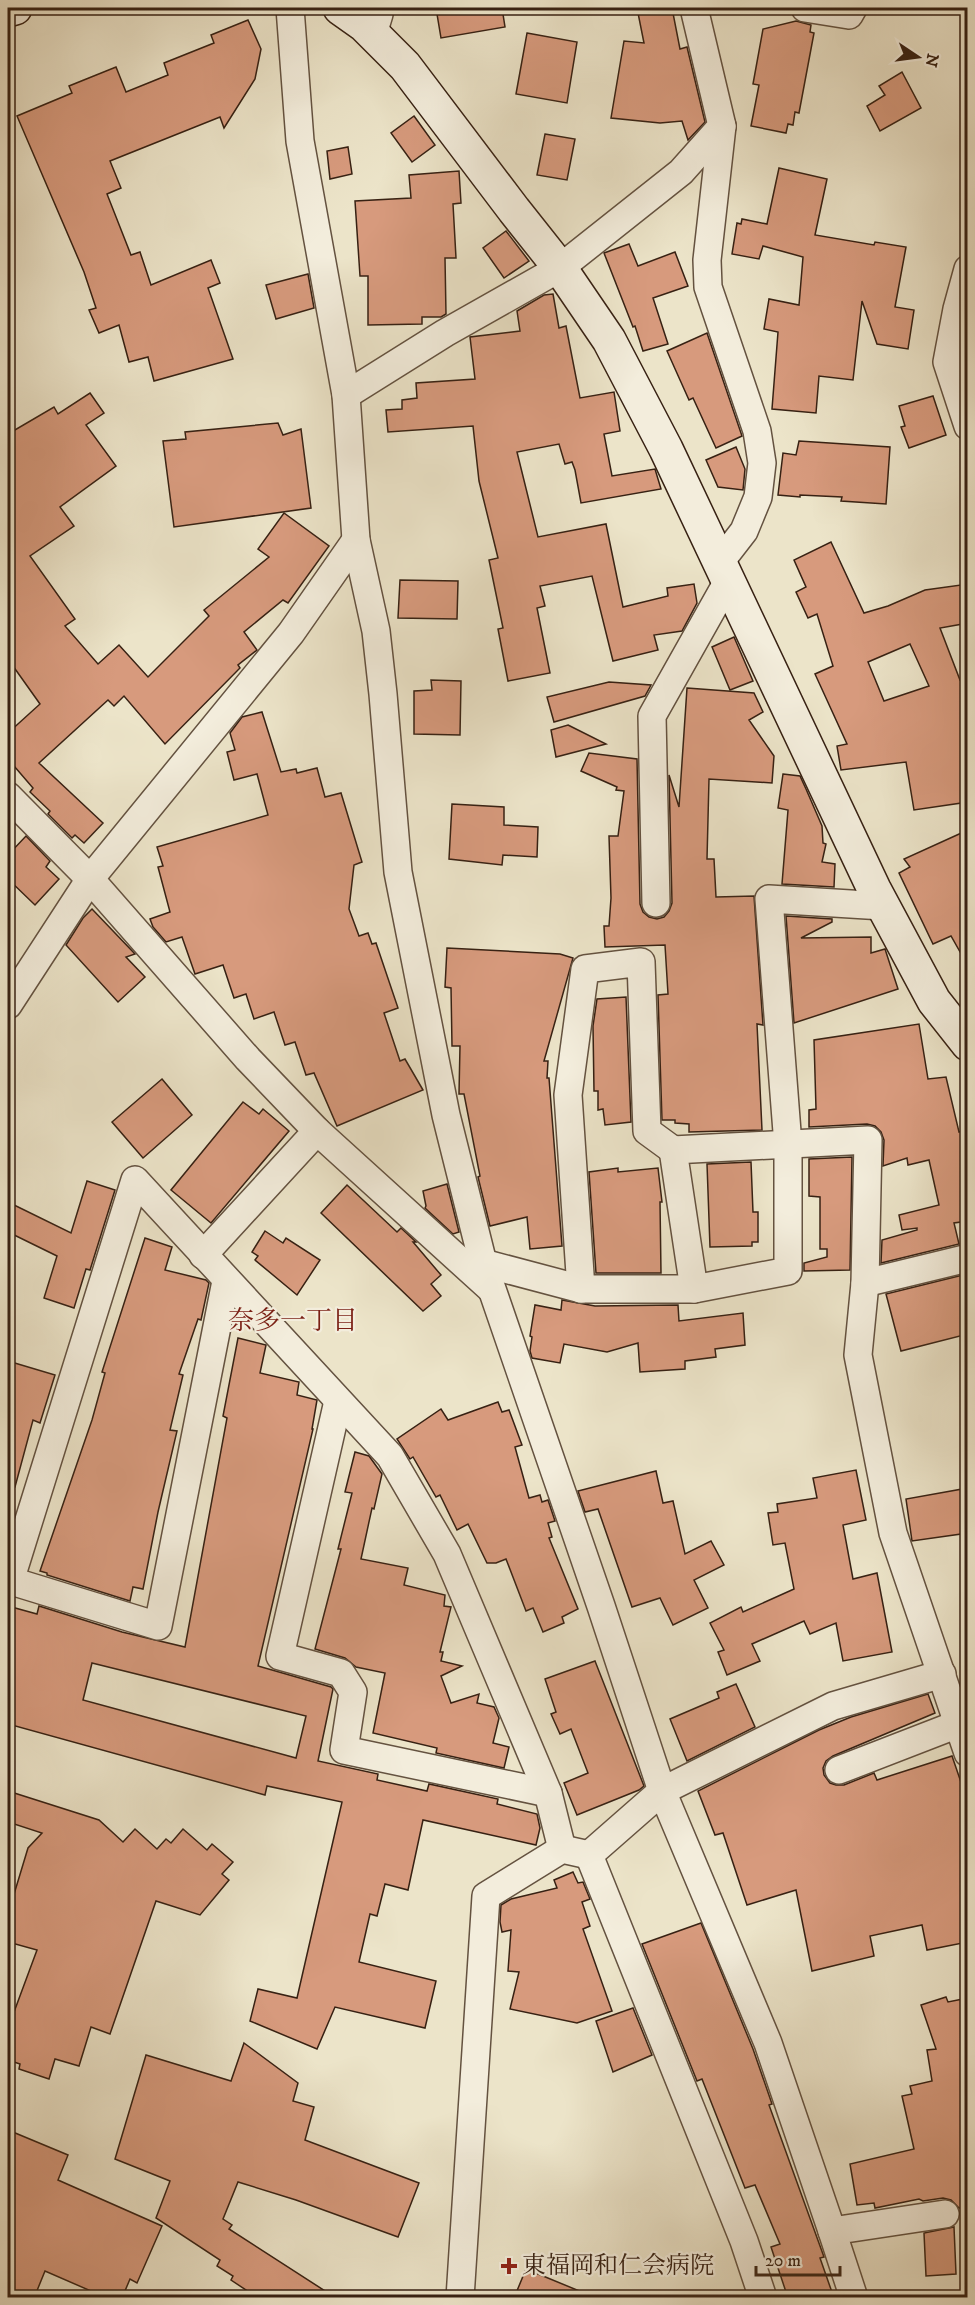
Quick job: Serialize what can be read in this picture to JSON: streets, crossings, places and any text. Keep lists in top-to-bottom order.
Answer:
{
  "districts": ["奈多一丁目"],
  "places": {
    "health": ["東福岡和仁会病院"]
  },
  "scale_bar": "20 m",
  "north": "right"
}
